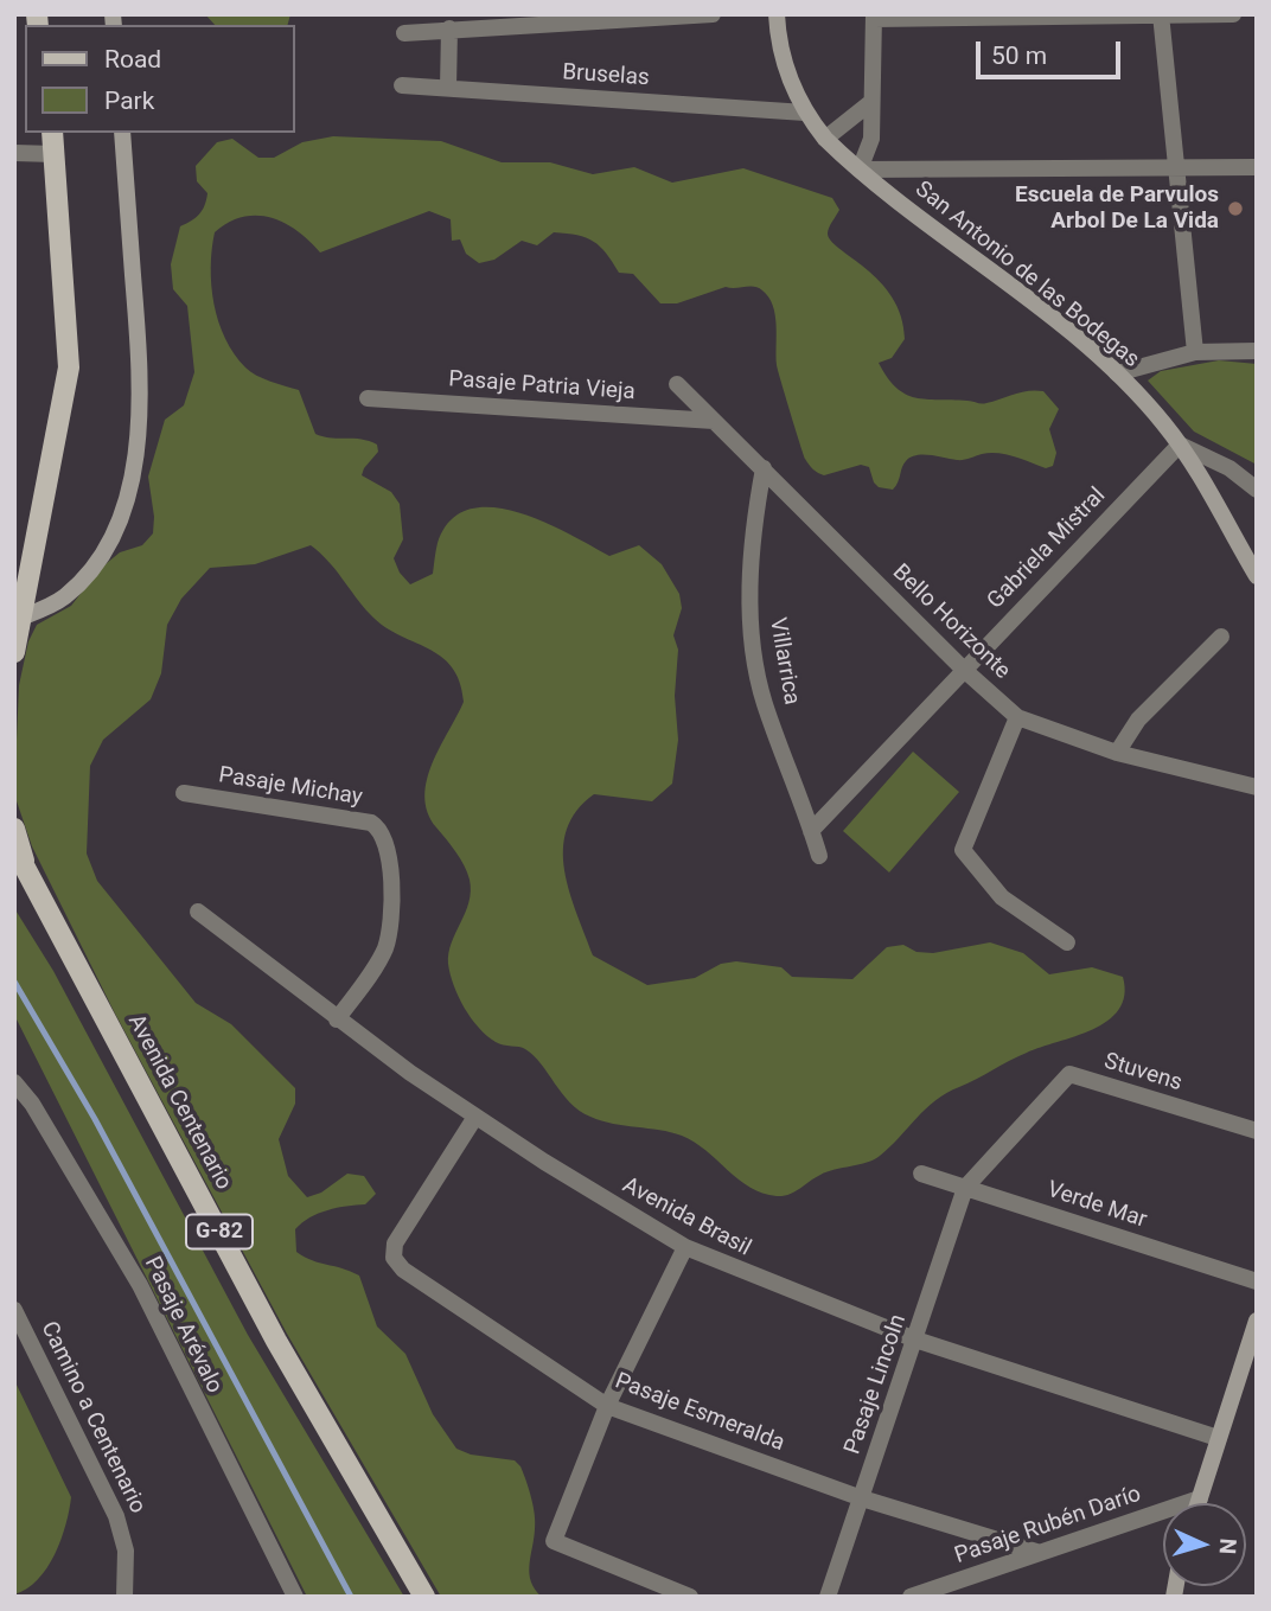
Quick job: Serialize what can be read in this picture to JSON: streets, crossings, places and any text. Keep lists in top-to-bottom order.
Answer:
{
  "streets": {
    "main road": ["Avenida Centenario", "G-82"],
    "street": [
      "Bruselas",
      "San Antonio de las Bodegas",
      "Pasaje Patria Vieja",
      "Gabriela Mistral",
      "Bello Horizonte",
      "Villarrica",
      "Pasaje Michay",
      "Stuvens",
      "Verde Mar",
      "Avenida Brasil",
      "Pasaje Arévalo",
      "Pasaje Lincoln",
      "Pasaje Esmeralda",
      "Camino a Centenario",
      "Pasaje Rubén Darío"
    ]
  },
  "crossings": [
    ["Bruselas", "San Antonio de las Bodegas"],
    ["San Antonio de las Bodegas", "Gabriela Mistral"],
    ["Pasaje Patria Vieja", "Bello Horizonte"],
    ["Gabriela Mistral", "Bello Horizonte"],
    ["Gabriela Mistral", "Villarrica"],
    ["Bello Horizonte", "Villarrica"],
    ["Pasaje Michay", "Avenida Brasil"],
    ["Stuvens", "Verde Mar"],
    ["Stuvens", "Pasaje Lincoln"],
    ["Verde Mar", "Pasaje Lincoln"],
    ["Avenida Brasil", "Pasaje Lincoln"],
    ["Avenida Brasil", "Pasaje Esmeralda"],
    ["Pasaje Lincoln", "Pasaje Esmeralda"],
    ["Pasaje Esmeralda", "Pasaje Rubén Darío"]
  ],
  "places": ["Escuela de Parvulos Arbol De La Vida"],
  "legend": ["Road", "Park"],
  "scale_bar": "50 m",
  "north": "right"
}
